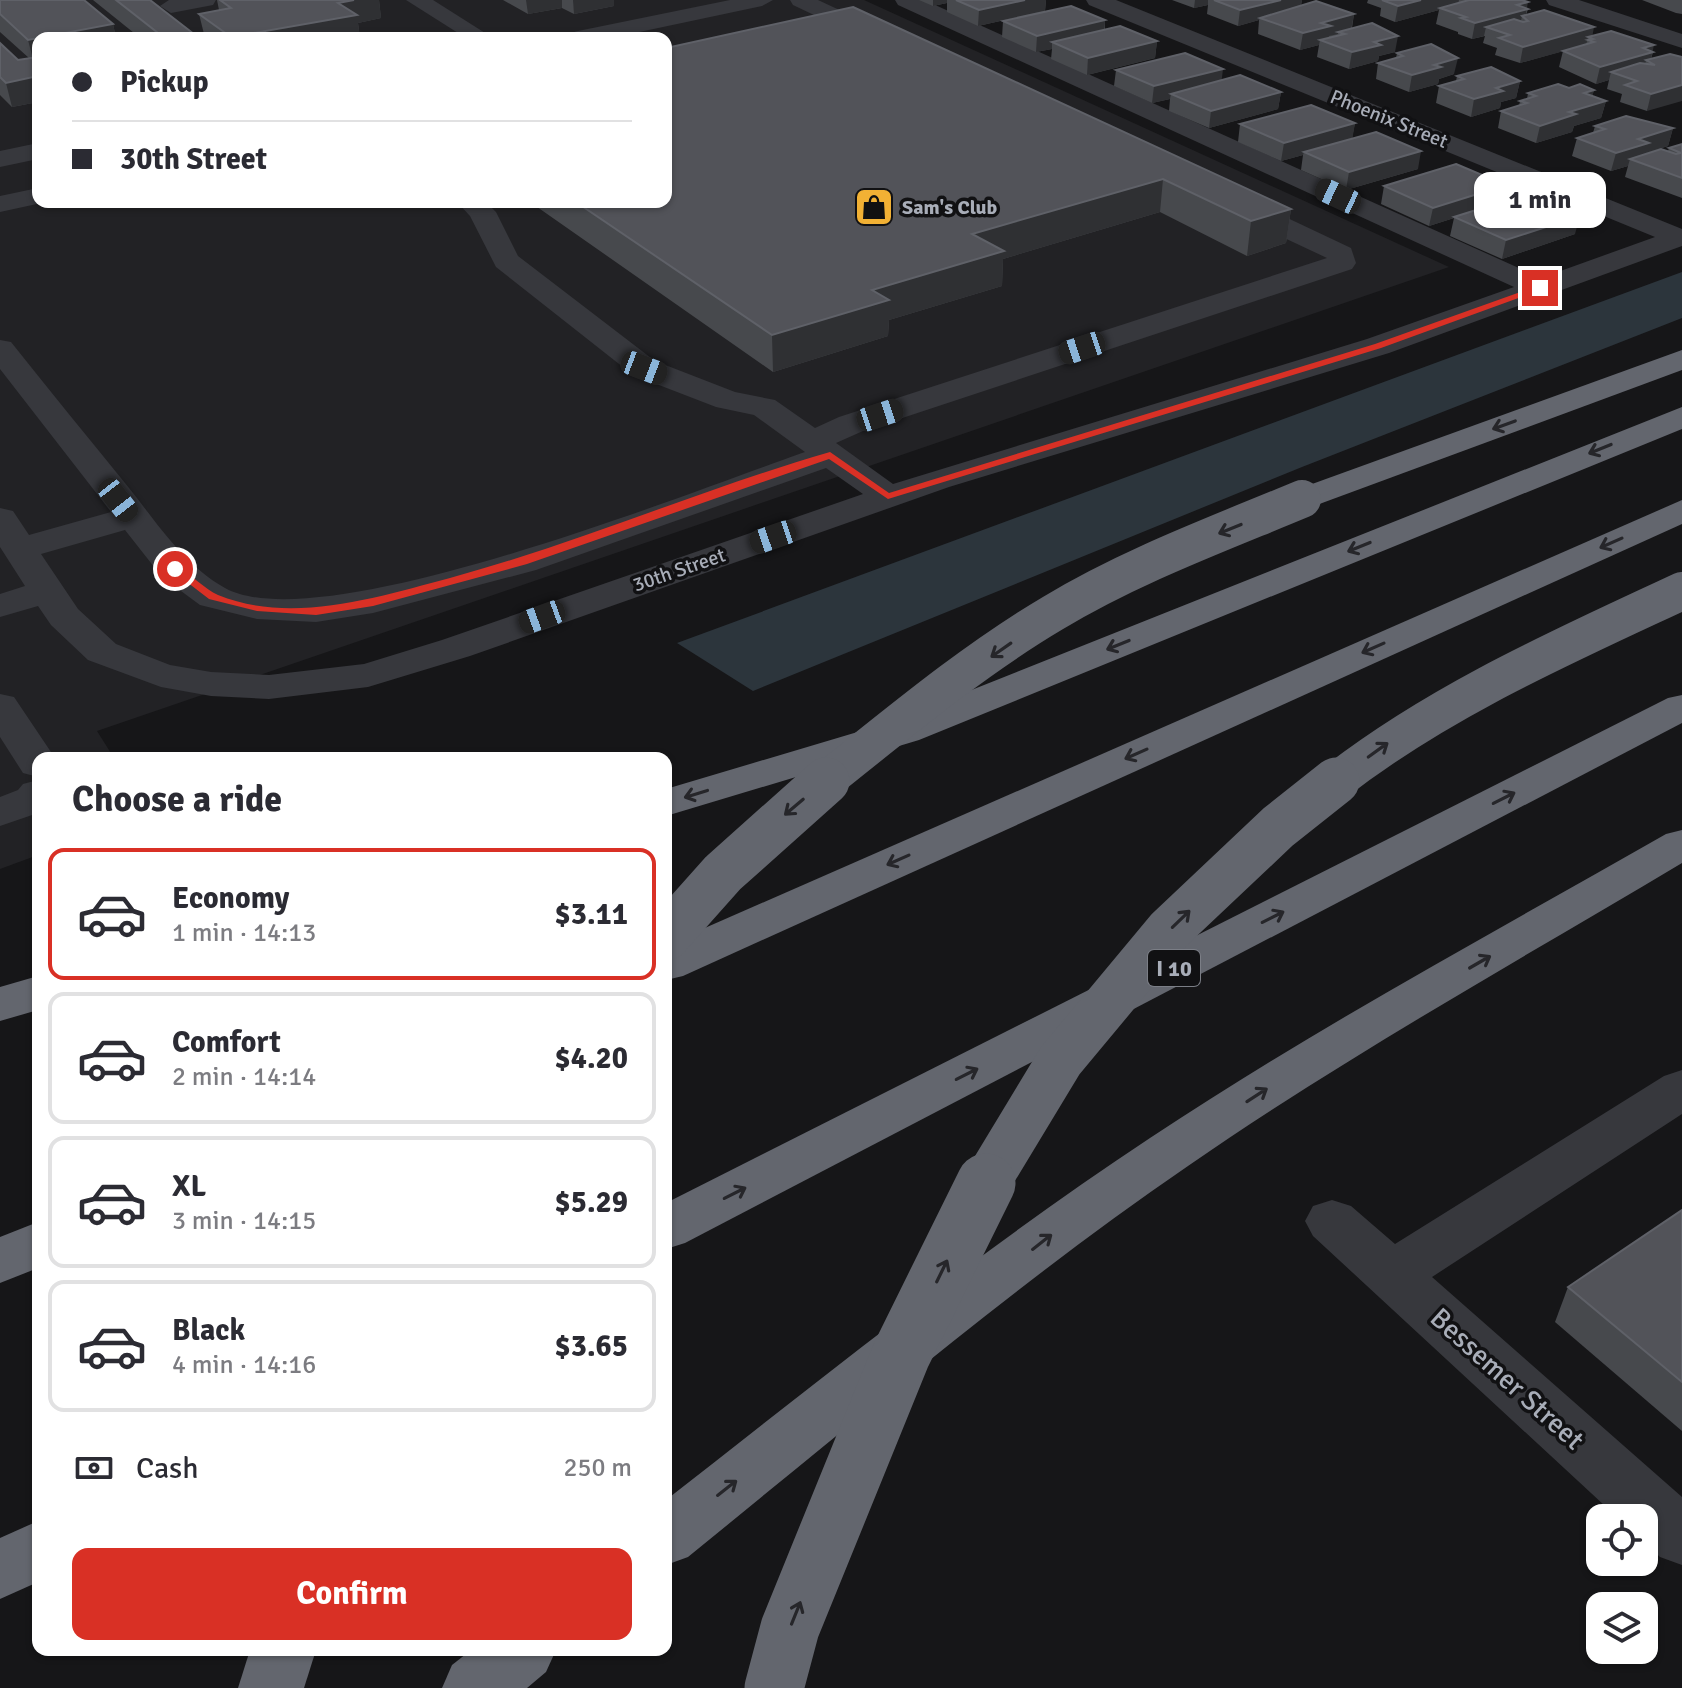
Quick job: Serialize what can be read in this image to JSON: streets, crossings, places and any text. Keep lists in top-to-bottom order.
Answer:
{
  "streets": {
    "highway": ["I 10"],
    "street": ["Phoenix Street", "30th Street", "Bessemer Street"]
  },
  "crossings": [
    ["Phoenix Street", "30th Street"]
  ],
  "places": {
    "shop": ["Sam's Club"]
  },
  "page": {
    "banner": ["Pickup", "30th Street"],
    "bubble": "1 min",
    "heading": "Choose a ride",
    "list": [
      {
        "name": "Economy",
        "note": "1 min · 14:13",
        "value": "$3.11"
      },
      {
        "name": "Comfort",
        "note": "2 min · 14:14",
        "value": "$4.20"
      },
      {
        "name": "XL",
        "note": "3 min · 14:15",
        "value": "$5.29"
      },
      {
        "name": "Black",
        "note": "4 min · 14:16",
        "value": "$3.65"
      }
    ],
    "pay": ["Cash", "250 m"],
    "buttons": "Confirm"
  }
}
